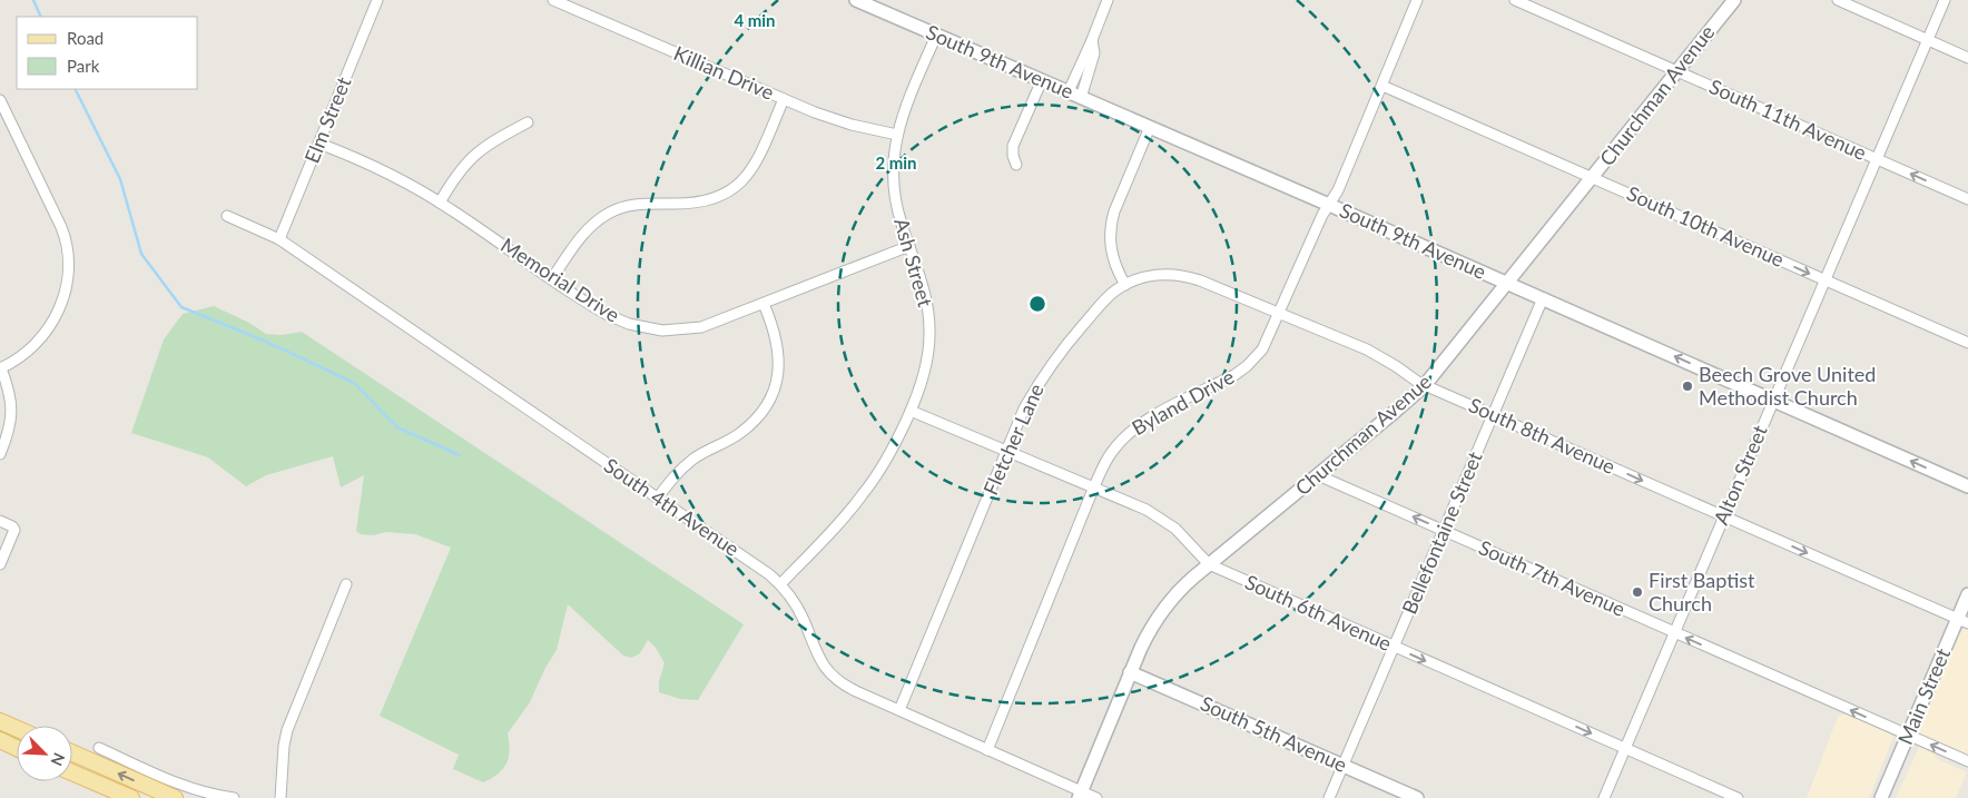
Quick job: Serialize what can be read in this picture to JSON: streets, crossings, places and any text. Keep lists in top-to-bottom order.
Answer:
{
  "streets": {
    "street": [
      "South 9th Avenue",
      "Killian Drive",
      "Churchman Avenue",
      "Elm Street",
      "South 11th Avenue",
      "South 10th Avenue",
      "Ash Street",
      "Memorial Drive",
      "Byland Drive",
      "South 8th Avenue",
      "Fletcher Lane",
      "Alton Street",
      "South 4th Avenue",
      "Bellefontaine Street",
      "South 7th Avenue",
      "South 6th Avenue",
      "Main Street",
      "South 5th Avenue"
    ]
  },
  "crossings": [
    ["South 9th Avenue", "Churchman Avenue"],
    ["South 9th Avenue", "Ash Street"],
    ["South 9th Avenue", "Byland Drive"],
    ["South 9th Avenue", "Alton Street"],
    ["South 9th Avenue", "Bellefontaine Street"],
    ["Killian Drive", "Ash Street"],
    ["Churchman Avenue", "South 11th Avenue"],
    ["Churchman Avenue", "South 10th Avenue"],
    ["Churchman Avenue", "South 8th Avenue"],
    ["Churchman Avenue", "South 4th Avenue"],
    ["Churchman Avenue", "South 7th Avenue"],
    ["Churchman Avenue", "South 6th Avenue"],
    ["Churchman Avenue", "South 5th Avenue"],
    ["Elm Street", "Memorial Drive"],
    ["Elm Street", "South 4th Avenue"],
    ["South 11th Avenue", "Alton Street"],
    ["South 10th Avenue", "Byland Drive"],
    ["South 10th Avenue", "Alton Street"],
    ["Ash Street", "Memorial Drive"],
    ["Ash Street", "South 4th Avenue"],
    ["Ash Street", "South 6th Avenue"],
    ["Byland Drive", "South 8th Avenue"],
    ["Byland Drive", "South 4th Avenue"],
    ["Byland Drive", "South 6th Avenue"],
    ["South 8th Avenue", "Fletcher Lane"],
    ["South 8th Avenue", "Alton Street"],
    ["South 8th Avenue", "Bellefontaine Street"],
    ["South 8th Avenue", "Main Street"],
    ["Fletcher Lane", "South 4th Avenue"],
    ["Fletcher Lane", "South 6th Avenue"],
    ["Alton Street", "South 7th Avenue"],
    ["Alton Street", "South 6th Avenue"],
    ["Bellefontaine Street", "South 7th Avenue"],
    ["Bellefontaine Street", "South 6th Avenue"],
    ["Bellefontaine Street", "South 5th Avenue"],
    ["South 7th Avenue", "Main Street"]
  ],
  "one_way": [
    "South 9th Avenue",
    "South 10th Avenue",
    "South 8th Avenue",
    "South 7th Avenue"
  ],
  "places": ["Beech Grove United Methodist Church", "First Baptist Church"],
  "legend": ["Road", "Park"],
  "north": "bottom right",
  "rings": ["4 min", "2 min"]
}
